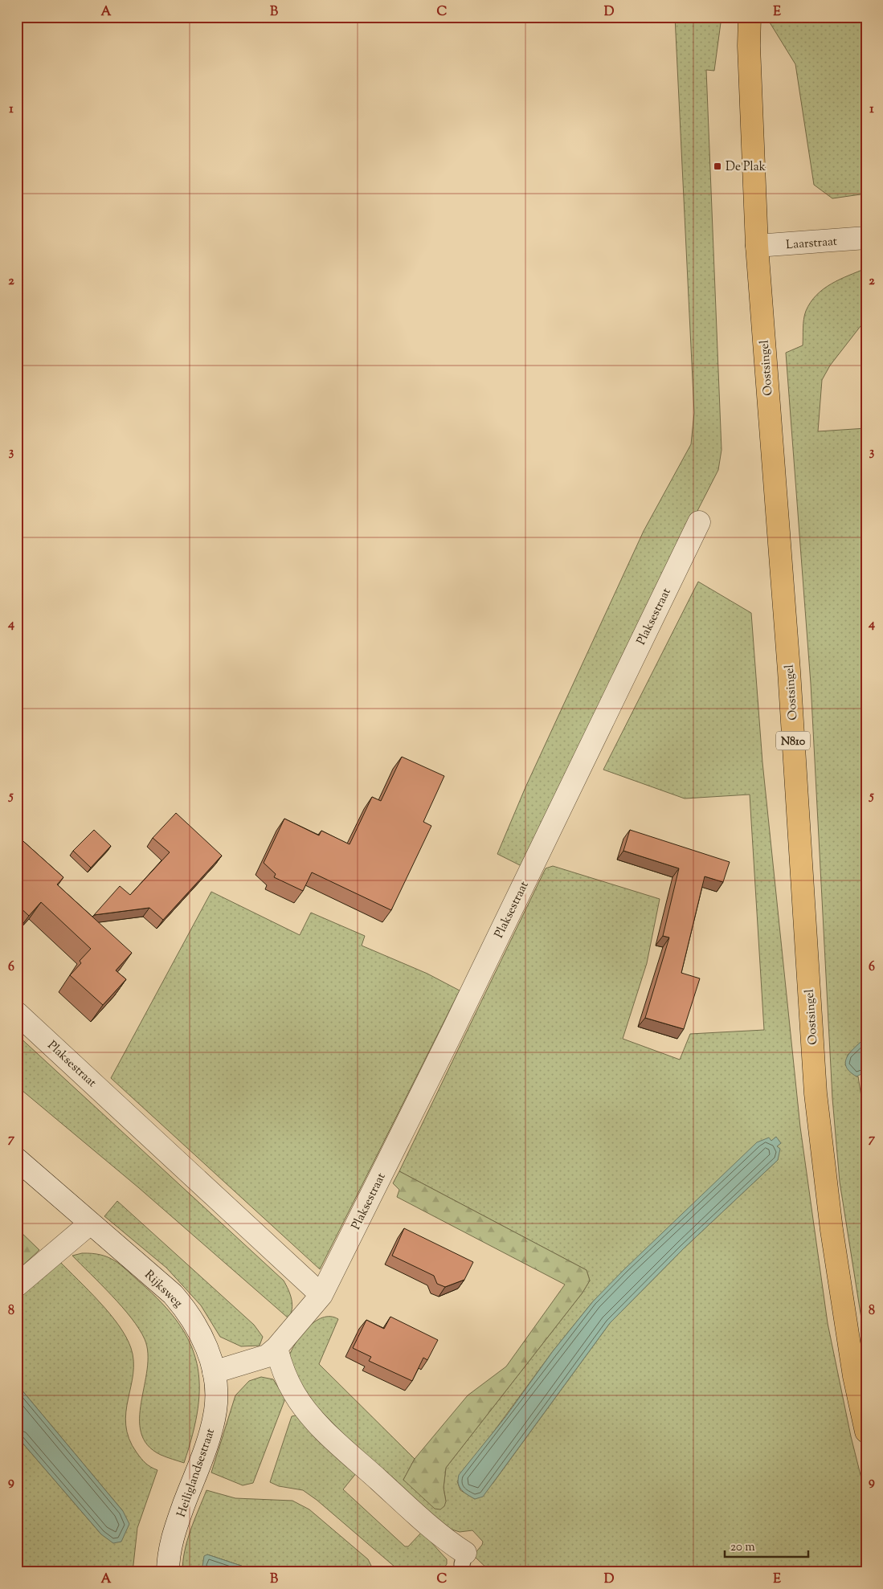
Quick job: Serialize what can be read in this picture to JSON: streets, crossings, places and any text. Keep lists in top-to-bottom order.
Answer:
{
  "streets": {
    "main road": ["Oostsingel", "N810"],
    "street": [
      "Laarstraat",
      "Plaksestraat",
      "Rijksweg",
      "Heiliglandsestraat"
    ]
  },
  "crossings": [
    ["Laarstraat", "Oostsingel"],
    ["Plaksestraat", "Rijksweg"],
    ["Plaksestraat", "Heiliglandsestraat"],
    ["Rijksweg", "Heiliglandsestraat"]
  ],
  "places": {
    "transit": ["De Plak"]
  },
  "scale_bar": "20 m",
  "grid": {
    "columns": [
      "A",
      "B",
      "C",
      "D",
      "E"
    ],
    "rows": [
      "1",
      "2",
      "3",
      "4",
      "5",
      "6",
      "7",
      "8",
      "9"
    ]
  }
}
